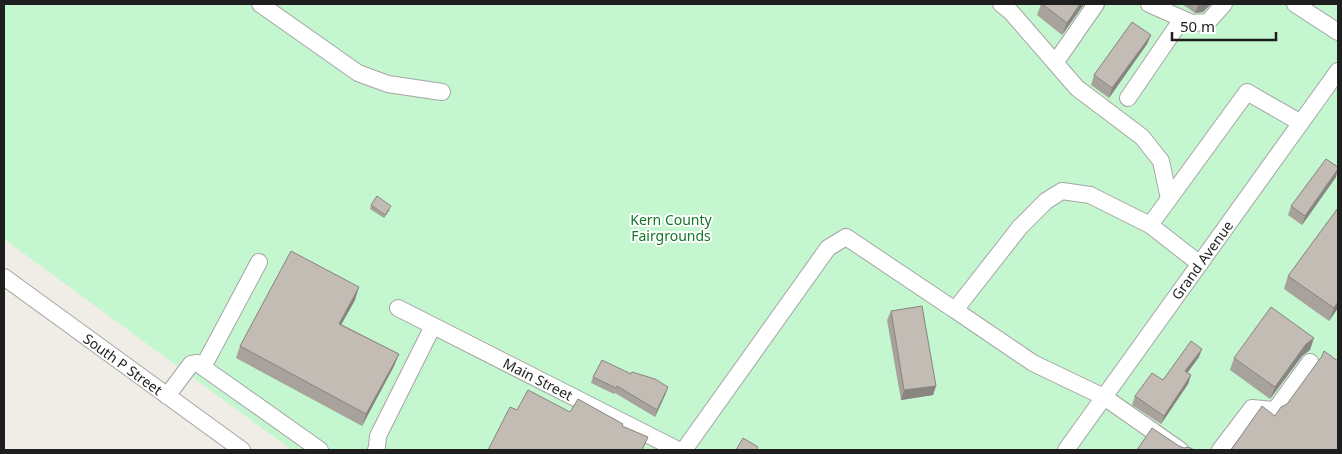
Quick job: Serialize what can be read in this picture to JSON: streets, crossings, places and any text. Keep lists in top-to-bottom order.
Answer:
{
  "streets": {
    "street": ["Grand Avenue", "South P Street", "Main Street"]
  },
  "parks": ["Kern County Fairgrounds"],
  "scale_bar": "50 m"
}
